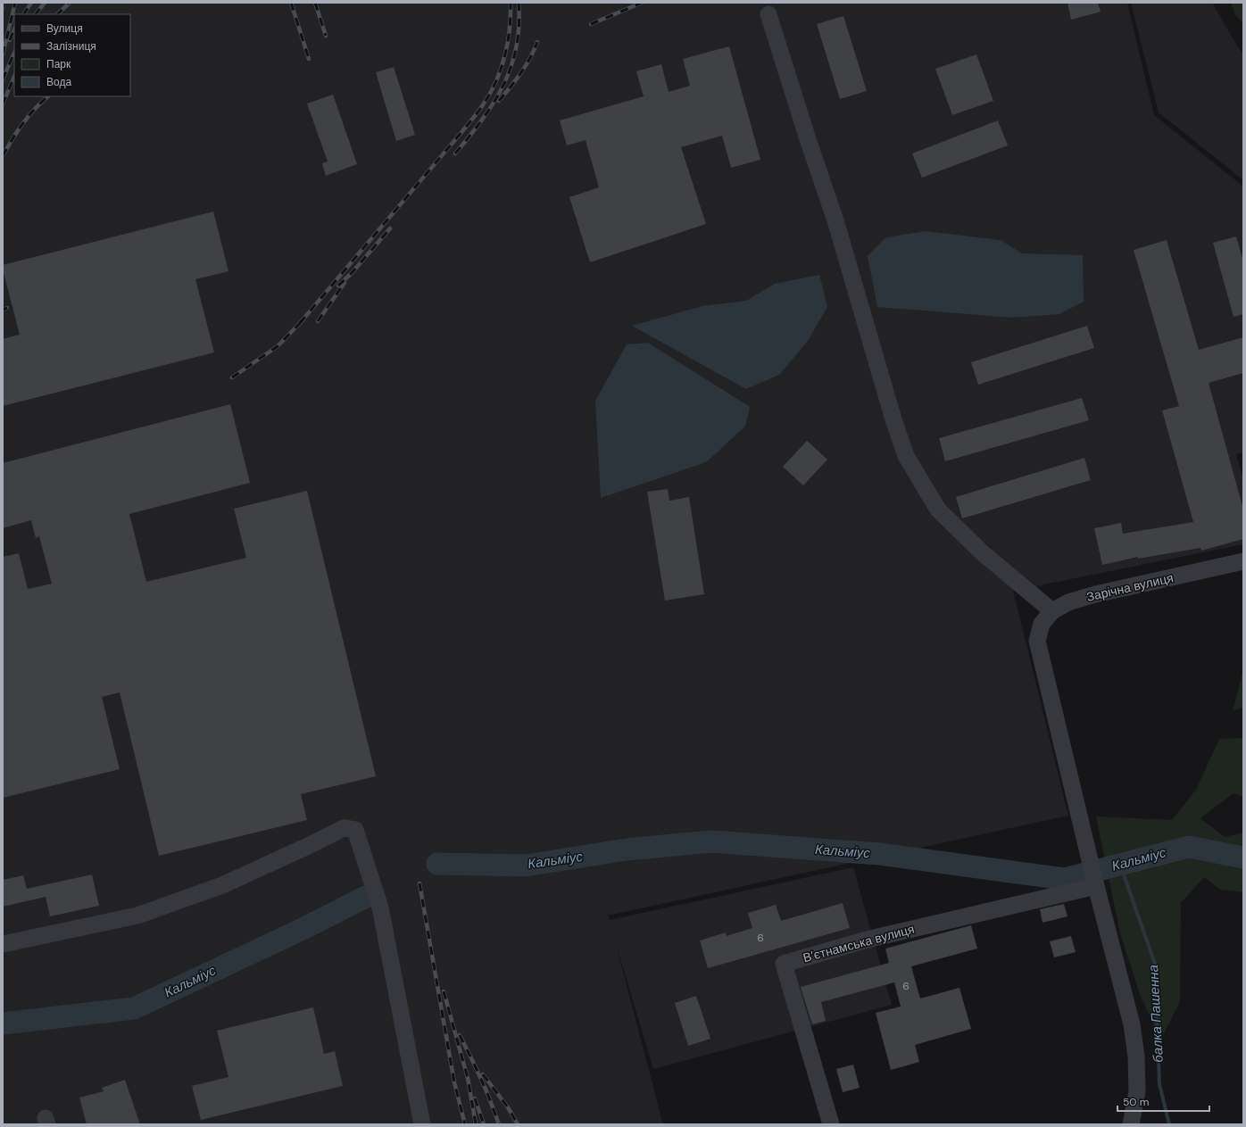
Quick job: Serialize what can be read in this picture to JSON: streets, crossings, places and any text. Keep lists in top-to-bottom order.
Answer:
{
  "streets": {
    "street": ["Зарічна вулиця", "В’єтнамська вулиця"]
  },
  "crossings": [
    ["Зарічна вулиця", "В’єтнамська вулиця"]
  ],
  "water": ["Кальміус", "балка Пашенна"],
  "house_numbers": ["6", "6"],
  "legend": [
    "Вулиця",
    "Залізниця",
    "Парк",
    "Вода"
  ],
  "scale_bar": "50 m"
}
